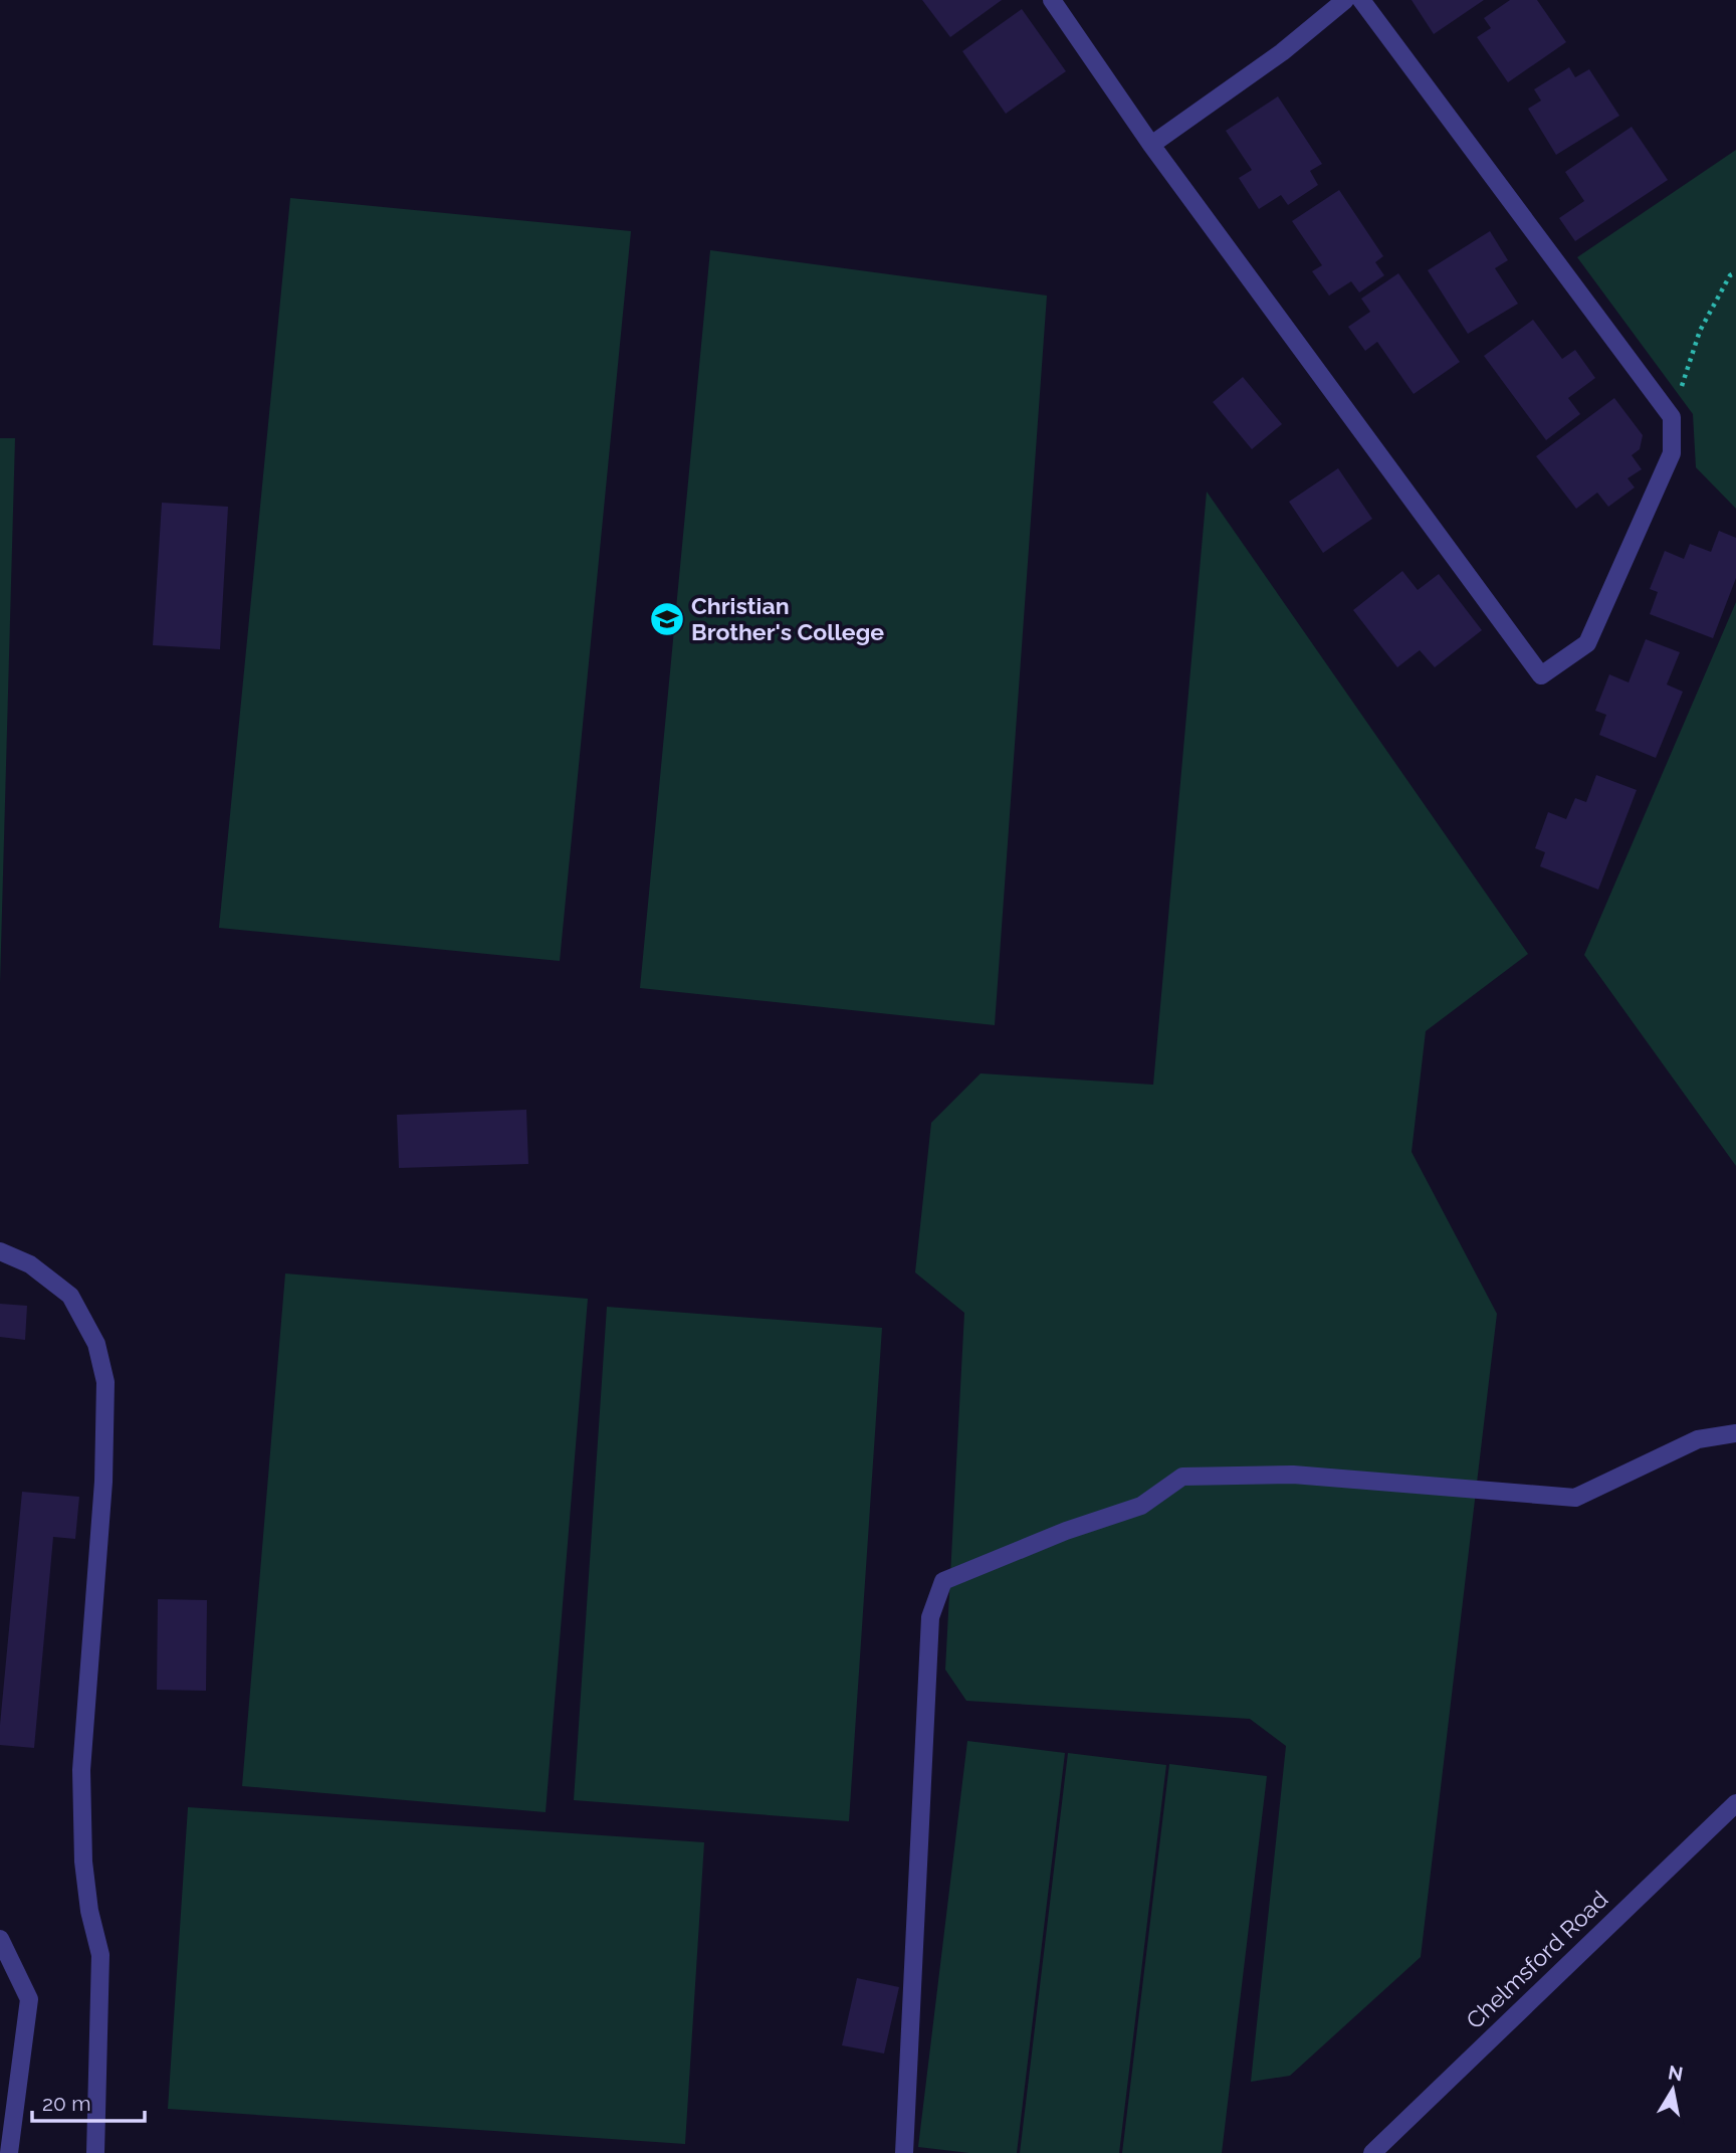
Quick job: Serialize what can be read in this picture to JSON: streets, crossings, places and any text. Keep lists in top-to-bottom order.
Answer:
{
  "streets": {
    "street": ["Chelmsford Road"]
  },
  "places": {
    "school or university": ["Christian Brother's College"]
  },
  "scale_bar": "20 m",
  "north": "top"
}
